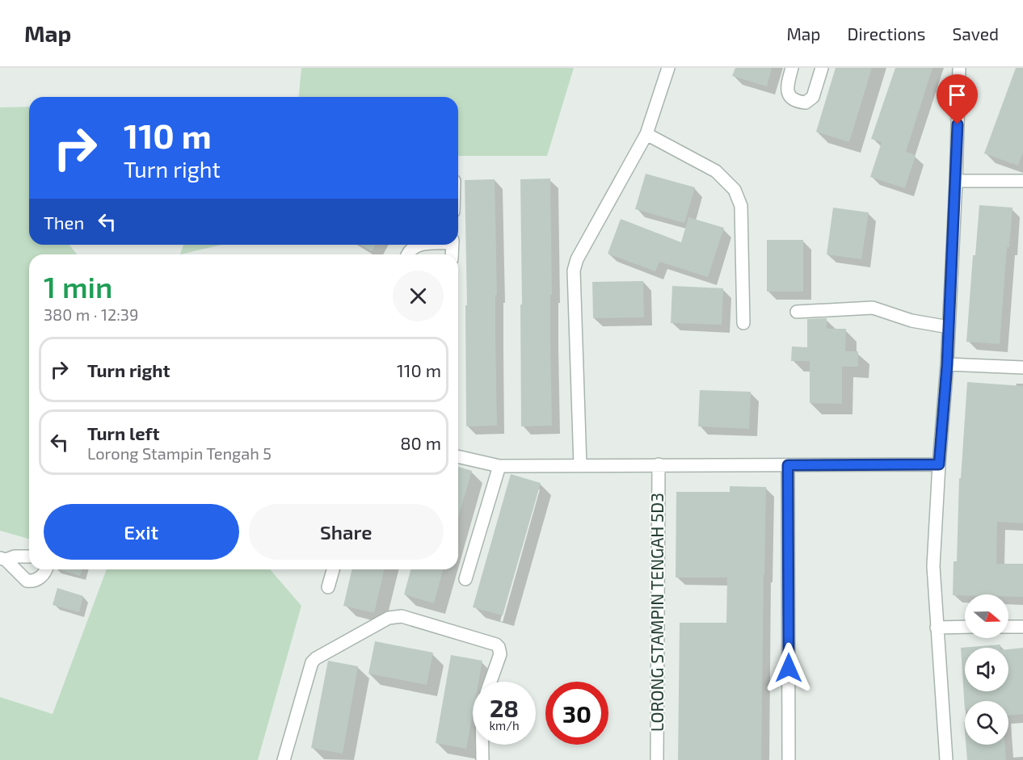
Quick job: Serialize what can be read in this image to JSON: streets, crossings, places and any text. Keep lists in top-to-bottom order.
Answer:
{
  "streets": {
    "street": ["LORONG STAMPIN TENGAH 5D3"]
  },
  "north": "right",
  "page": {
    "header": "Map",
    "nav": ["Map", "Directions", "Saved"],
    "turn": ["110 m", "Turn right"],
    "then": "Then",
    "heading": ["1 min", "380 m · 12:39"],
    "list": [
      {
        "name": "Turn right",
        "value": "110 m"
      },
      {
        "name": "Turn left",
        "note": "Lorong Stampin Tengah 5",
        "value": "80 m"
      }
    ],
    "buttons": ["Exit", "Share"],
    "speed": "28 km/h",
    "limit": "30"
  }
}
